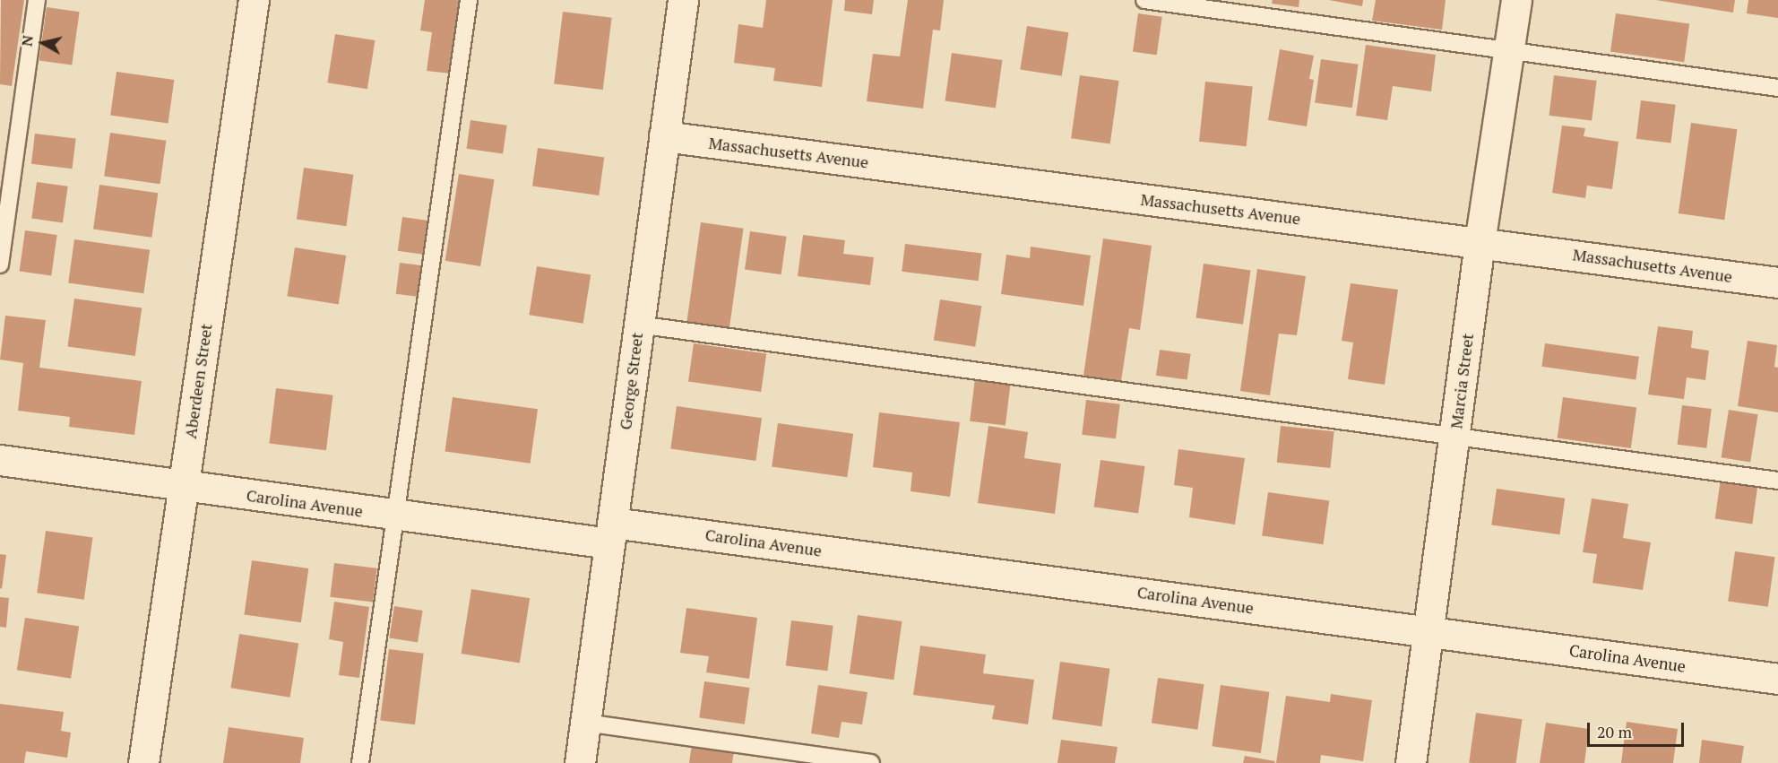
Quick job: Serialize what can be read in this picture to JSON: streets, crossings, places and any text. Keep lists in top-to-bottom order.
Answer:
{
  "streets": {
    "street": [
      "Massachusetts Avenue",
      "Aberdeen Street",
      "George Street",
      "Marcia Street",
      "Carolina Avenue"
    ]
  },
  "crossings": [
    ["Massachusetts Avenue", "George Street"],
    ["Massachusetts Avenue", "Marcia Street"],
    ["Aberdeen Street", "Carolina Avenue"],
    ["George Street", "Carolina Avenue"],
    ["Marcia Street", "Carolina Avenue"]
  ],
  "scale_bar": "20 m",
  "north": "left"
}
